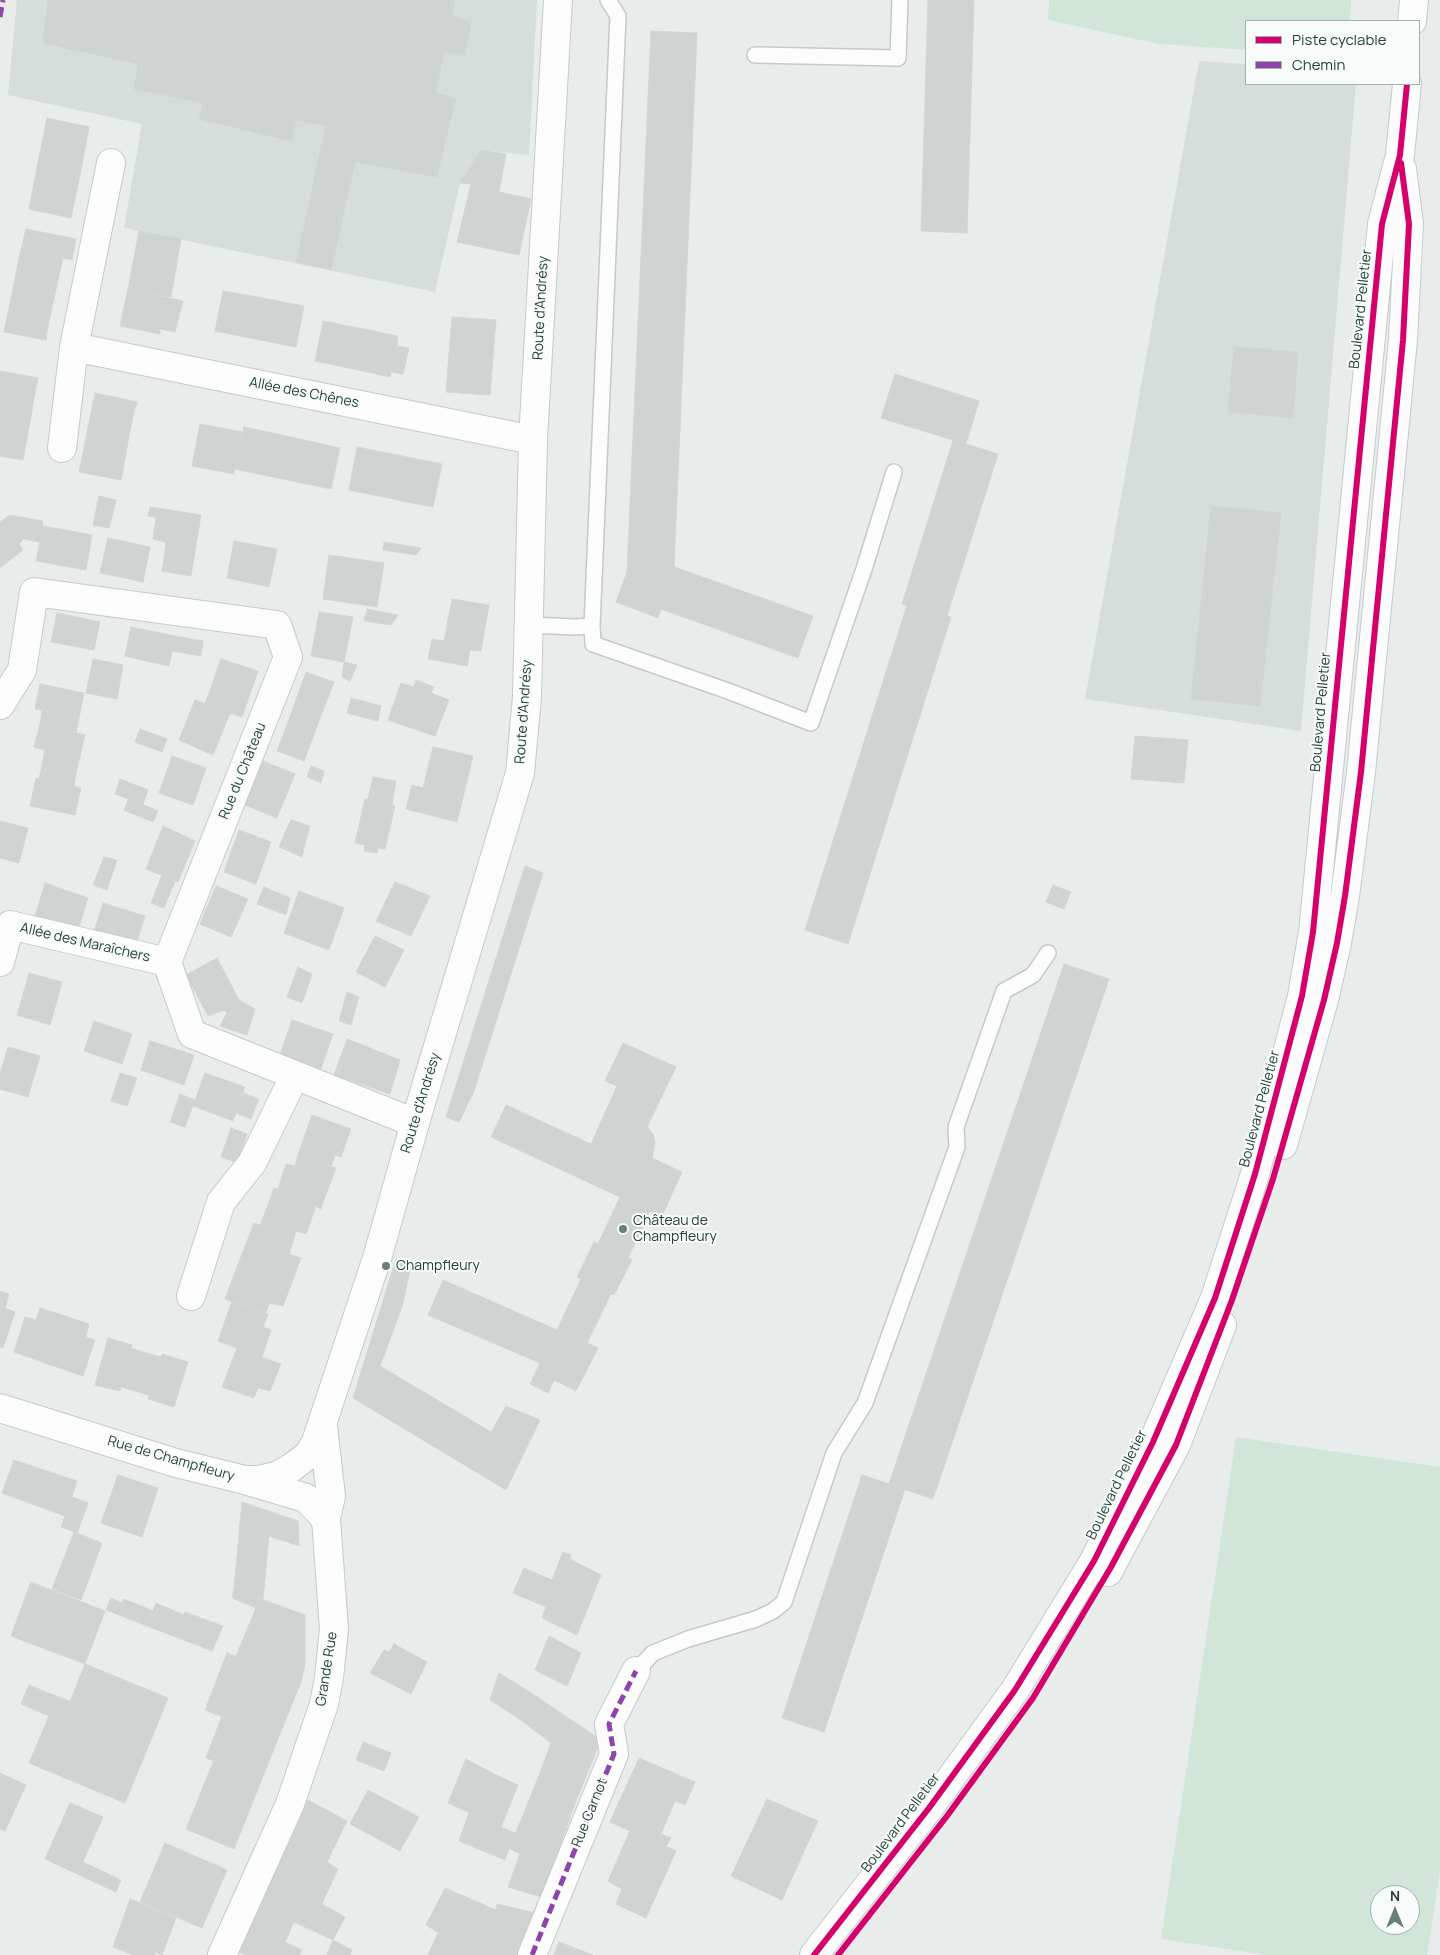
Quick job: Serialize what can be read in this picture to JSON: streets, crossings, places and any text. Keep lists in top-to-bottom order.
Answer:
{
  "streets": {
    "street": [
      "Route d'Andrésy",
      "Boulevard Pelletier",
      "Allée des Chênes",
      "Rue du Château",
      "Allée des Maraîchers",
      "Rue de Champfleury",
      "Grande Rue",
      "Rue Carnot"
    ]
  },
  "crossings": [
    ["Route d'Andrésy", "Allée des Chênes"],
    ["Route d'Andrésy", "Rue de Champfleury"],
    ["Route d'Andrésy", "Grande Rue"],
    ["Rue du Château", "Allée des Maraîchers"],
    ["Rue de Champfleury", "Grande Rue"]
  ],
  "places": ["Château de Champfleury", "Champfleury"],
  "legend": ["Piste cyclable", "Chemin"],
  "north": "top"
}
